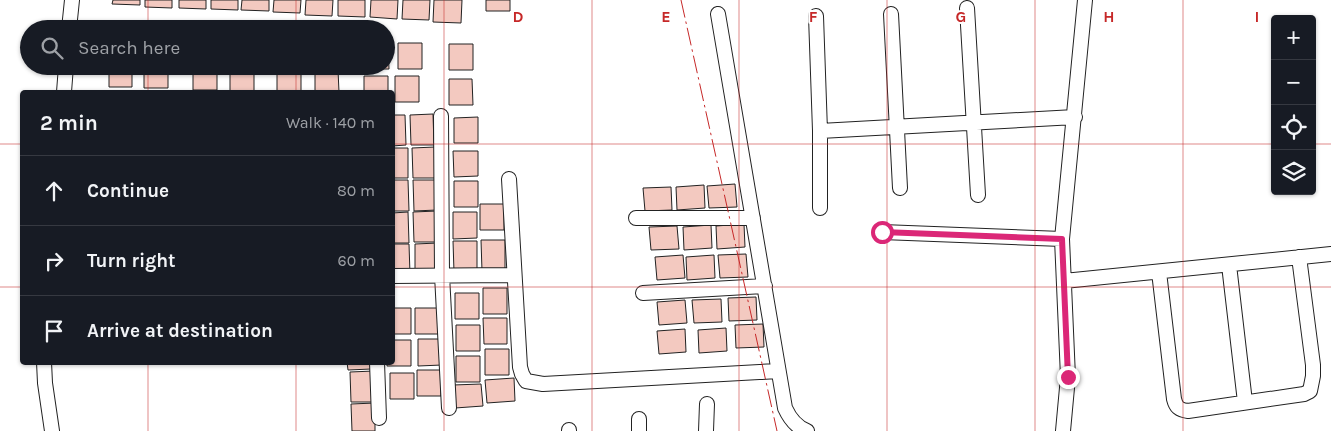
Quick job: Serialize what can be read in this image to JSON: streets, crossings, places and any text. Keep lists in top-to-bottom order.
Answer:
{
  "page": {
    "map_buttons": ["+", "−"],
    "search": "Search here",
    "heading": ["2 min", "Walk · 140 m"],
    "list": [
      ["Continue", "80 m"],
      ["Turn right", "60 m"],
      "Arrive at destination"
    ]
  },
  "grid": {
    "columns": [
      "D",
      "E",
      "F",
      "G",
      "H",
      "I"
    ]
  }
}
